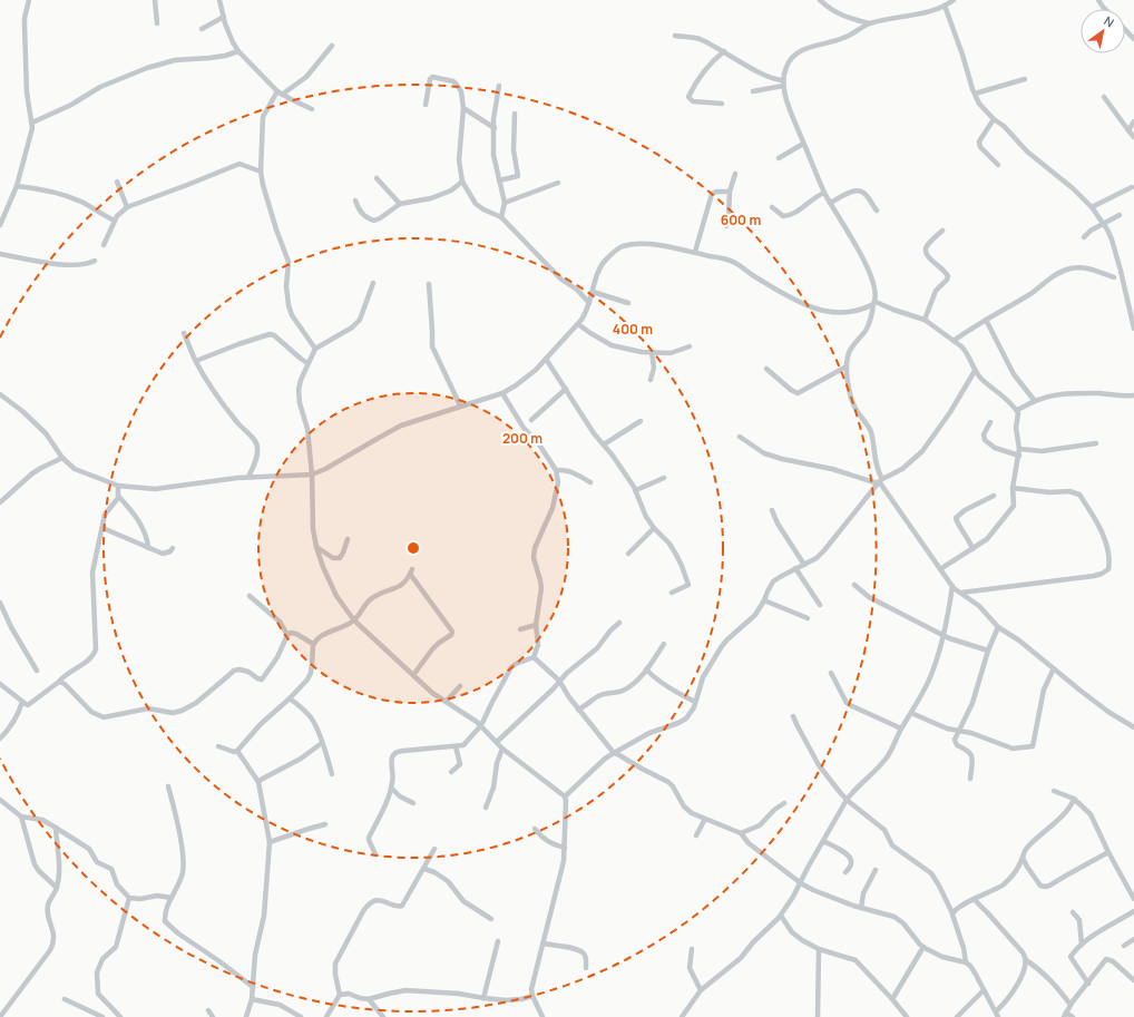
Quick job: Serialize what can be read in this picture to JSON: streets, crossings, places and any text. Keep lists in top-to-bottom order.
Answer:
{
  "north": "top right",
  "rings": ["600 m", "400 m", "200 m"]
}
